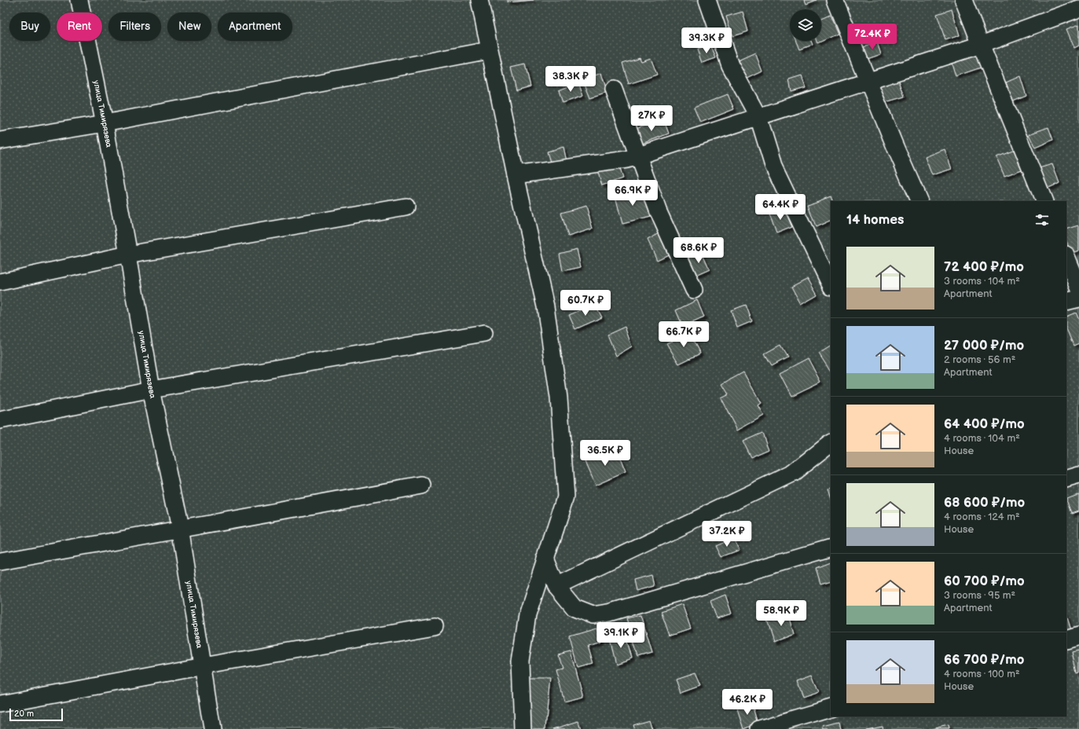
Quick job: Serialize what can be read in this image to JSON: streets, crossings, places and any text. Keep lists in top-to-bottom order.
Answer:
{
  "streets": {
    "street": ["улица Тимирязева"]
  },
  "scale_bar": "20 m",
  "page": {
    "chip": [
      "Buy",
      "Rent",
      "Filters",
      "New",
      "Apartment"
    ],
    "price": [
      "72.4K ₽",
      "39.3K ₽",
      "38.3K ₽",
      "27K ₽",
      "66.9K ₽",
      "64.4K ₽",
      "68.6K ₽",
      "60.7K ₽",
      "66.7K ₽",
      "36.5K ₽",
      "37.2K ₽",
      "58.9K ₽",
      "39.1K ₽",
      "46.2K ₽"
    ],
    "heading": "14 homes",
    "list": [
      {
        "name": "72 400 ₽/mo",
        "note": "3 rooms · 104 m² · Apartment"
      },
      {
        "name": "27 000 ₽/mo",
        "note": "2 rooms · 56 m² · Apartment"
      },
      {
        "name": "64 400 ₽/mo",
        "note": "4 rooms · 104 m² · House"
      },
      {
        "name": "68 600 ₽/mo",
        "note": "4 rooms · 124 m² · House"
      },
      {
        "name": "60 700 ₽/mo",
        "note": "3 rooms · 95 m² · Apartment"
      },
      {
        "name": "66 700 ₽/mo",
        "note": "4 rooms · 100 m² · House"
      }
    ],
    "scale": "20 m"
  }
}
